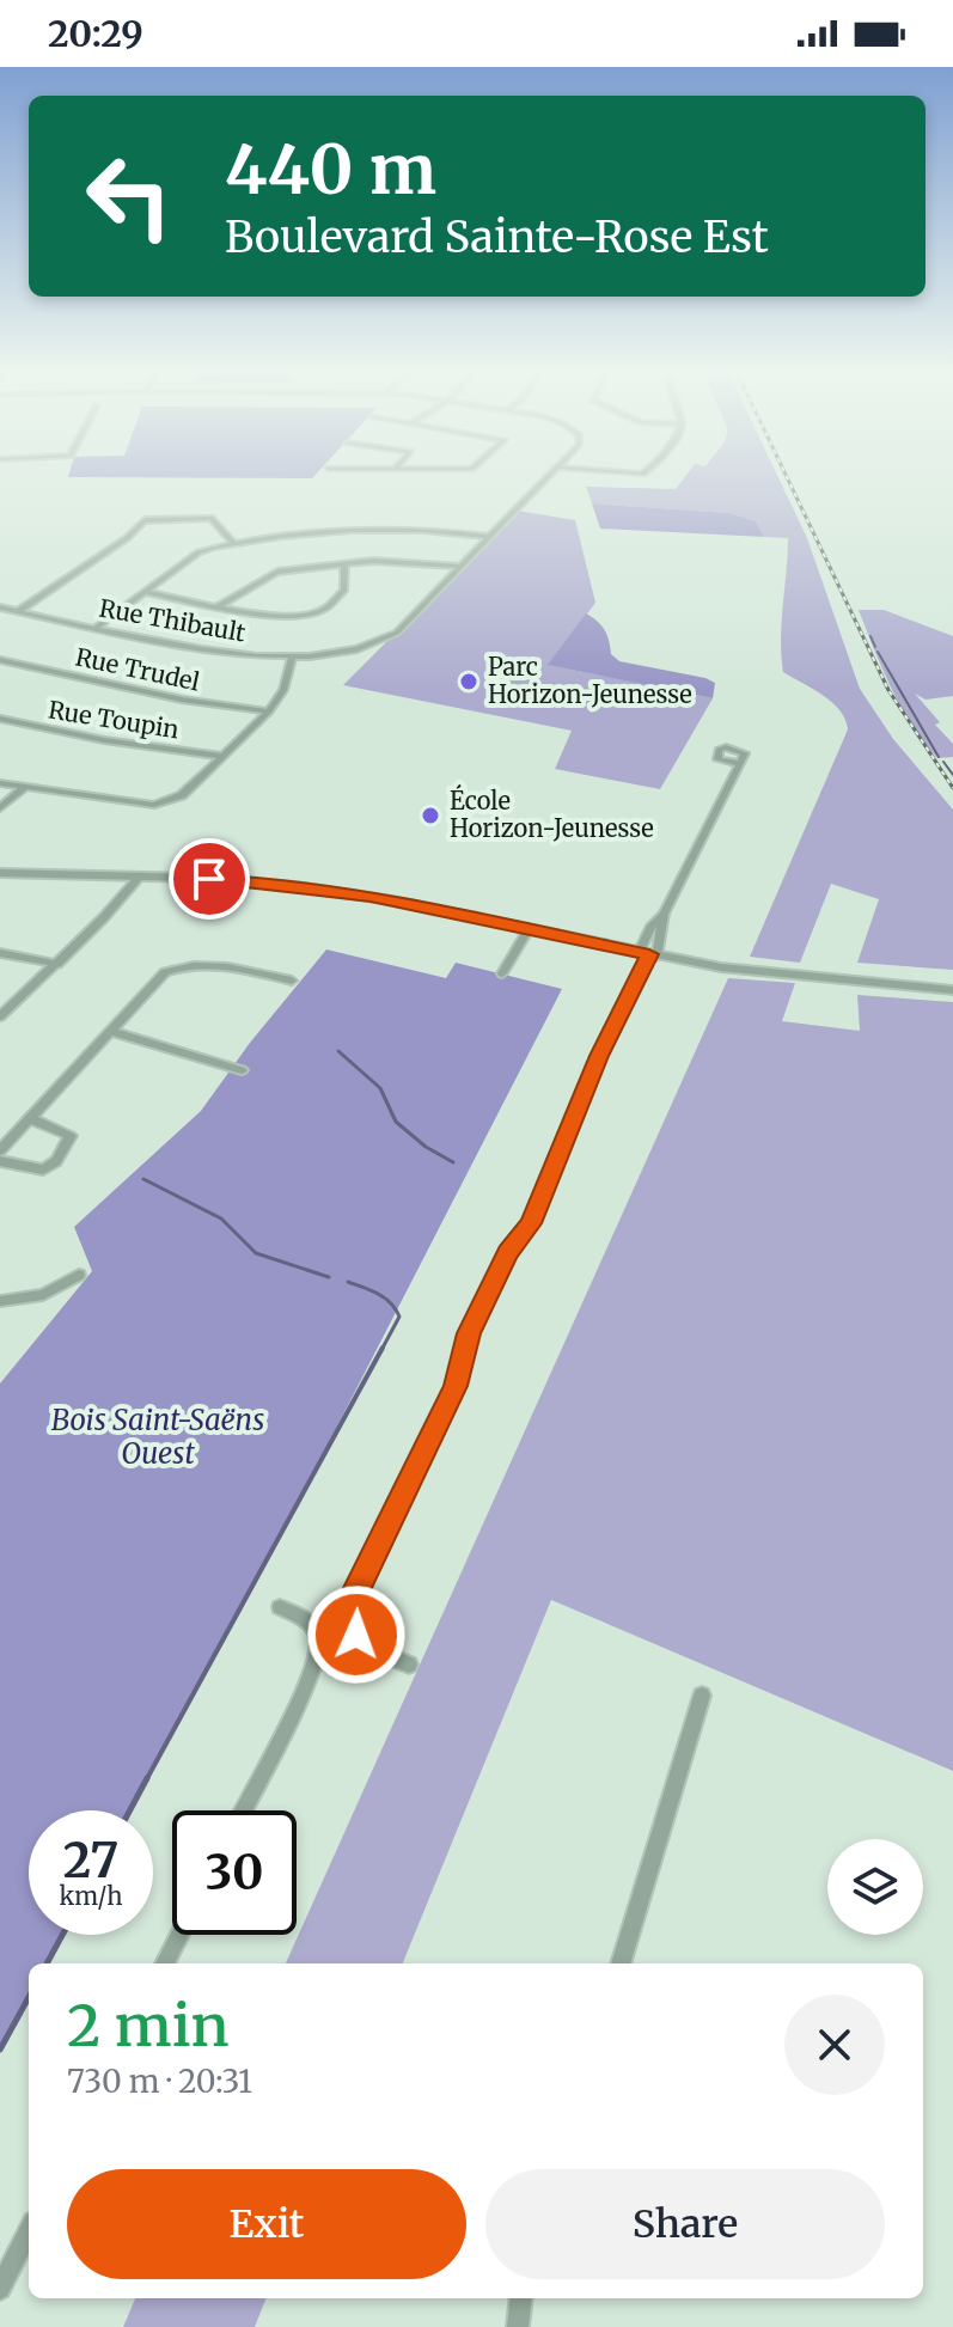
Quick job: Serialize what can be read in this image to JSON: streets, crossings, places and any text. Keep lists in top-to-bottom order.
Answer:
{
  "streets": {
    "street": ["Rue Thibault", "Rue Trudel", "Rue Toupin"]
  },
  "parks": ["Bois Saint-Saëns Ouest"],
  "places": ["Parc Horizon-Jeunesse", "École Horizon-Jeunesse"],
  "page": {
    "status": "20:29",
    "turn": ["440 m", "Boulevard Sainte-Rose Est"],
    "speed": "27 km/h",
    "limit": "30",
    "heading": ["2 min", "730 m · 20:31"],
    "buttons": ["Exit", "Share"]
  }
}
